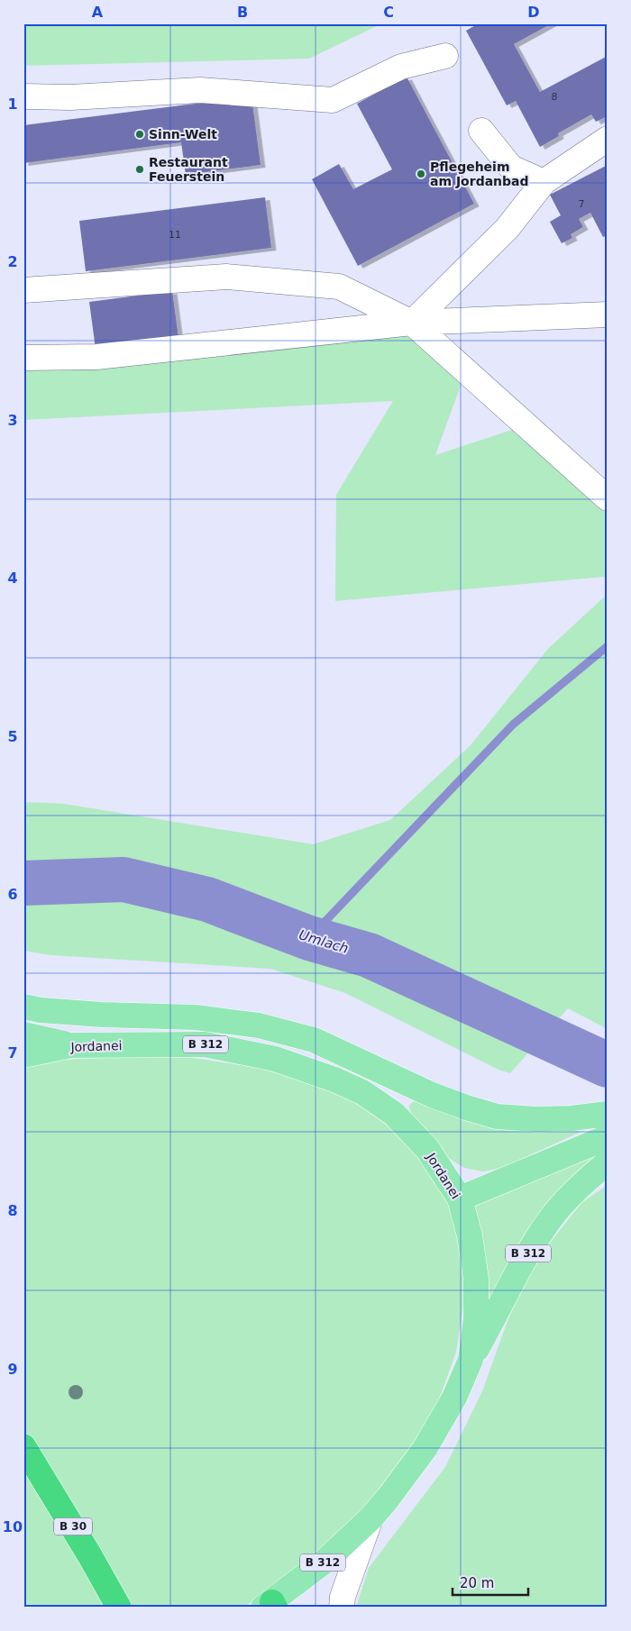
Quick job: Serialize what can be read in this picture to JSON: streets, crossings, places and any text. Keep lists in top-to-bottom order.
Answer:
{
  "streets": {
    "highway": ["B 30"],
    "main road": ["B 312", "Jordanei"]
  },
  "crossings": [
    ["B 312", "Jordanei"]
  ],
  "water": ["Umlach"],
  "places": ["Sinn-Welt", "Restaurant Feuerstein", "Pflegeheim am Jordanbad"],
  "house_numbers": ["8", "7", "11"],
  "scale_bar": "20 m",
  "grid": {
    "columns": [
      "A",
      "B",
      "C",
      "D"
    ],
    "rows": [
      "1",
      "2",
      "3",
      "4",
      "5",
      "6",
      "7",
      "8",
      "9",
      "10"
    ]
  }
}
